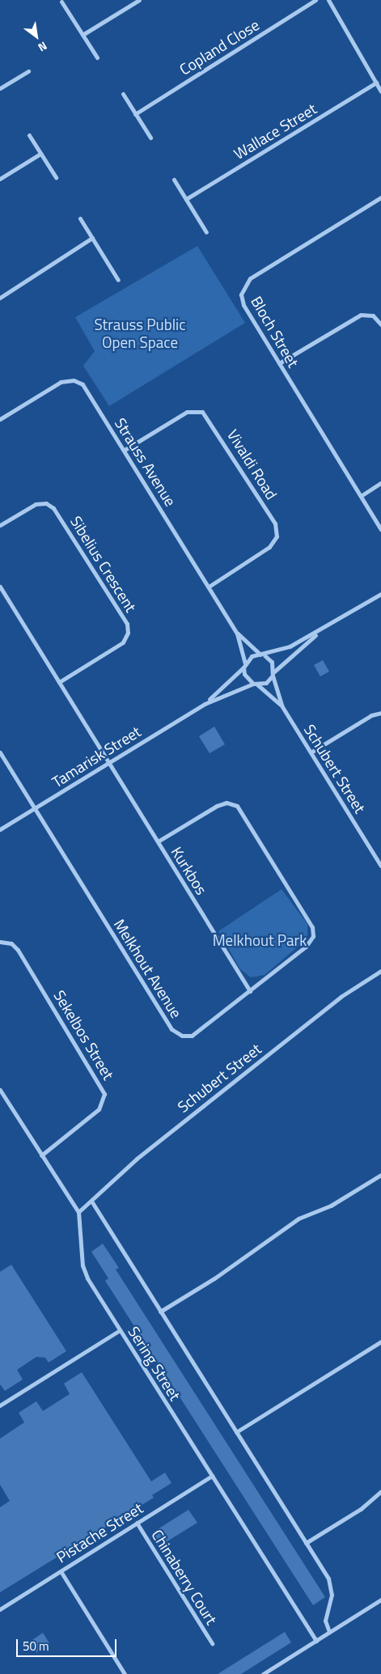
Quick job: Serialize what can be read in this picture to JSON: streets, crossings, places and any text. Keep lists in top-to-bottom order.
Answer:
{
  "streets": {
    "street": [
      "Copland Close",
      "Wallace Street",
      "Bloch Street",
      "Strauss Avenue",
      "Vivaldi Road",
      "Sibelius Crescent",
      "Tamarisk Street",
      "Schubert Street",
      "Kurkbos",
      "Melkhout Avenue",
      "Sekelbos Street",
      "Sering Street",
      "Pistache Street",
      "Chinaberry Court"
    ]
  },
  "crossings": [
    ["Strauss Avenue", "Vivaldi Road"],
    ["Strauss Avenue", "Tamarisk Street"],
    ["Strauss Avenue", "Schubert Street"],
    ["Tamarisk Street", "Schubert Street"],
    ["Tamarisk Street", "Kurkbos"],
    ["Tamarisk Street", "Melkhout Avenue"],
    ["Schubert Street", "Sering Street"],
    ["Kurkbos", "Melkhout Avenue"],
    ["Sekelbos Street", "Sering Street"],
    ["Sering Street", "Pistache Street"],
    ["Pistache Street", "Chinaberry Court"]
  ],
  "parks": ["Strauss Public Open Space", "Melkhout Park"],
  "scale_bar": "50 m",
  "north": "bottom right"
}
